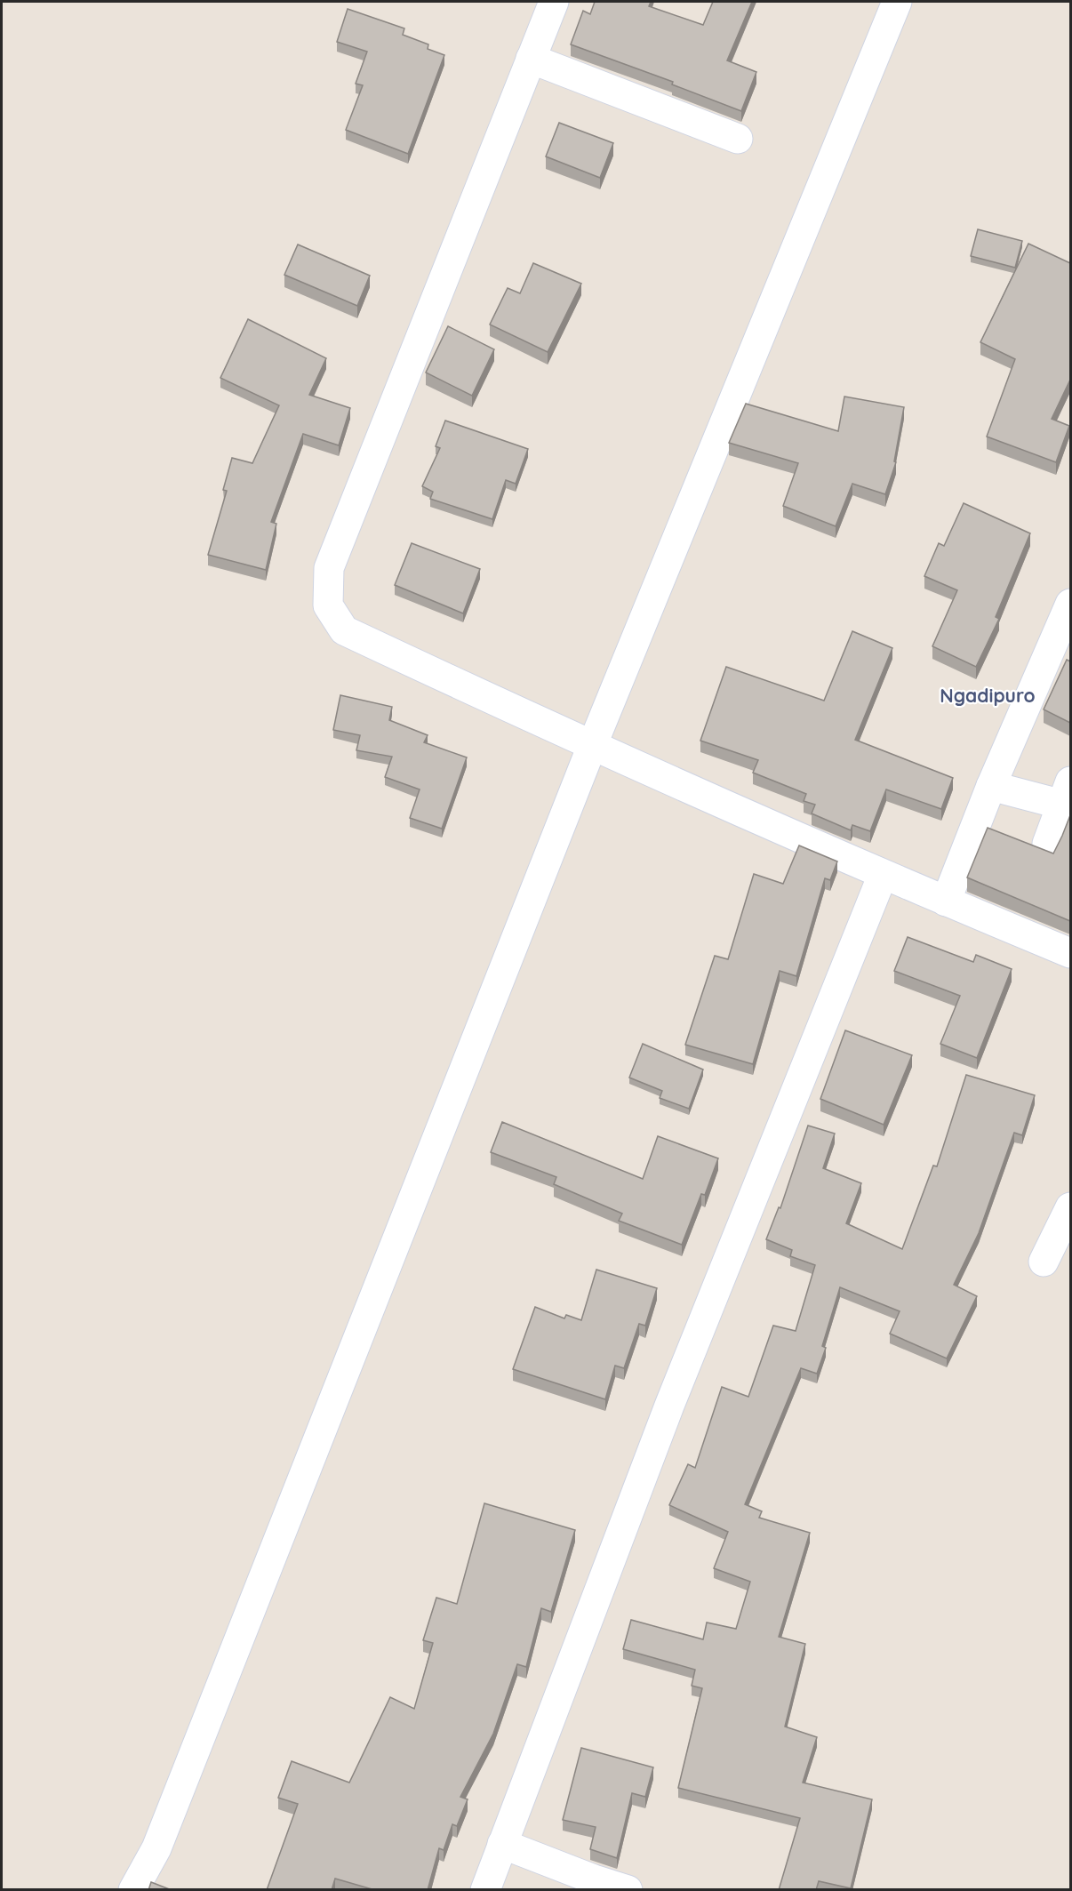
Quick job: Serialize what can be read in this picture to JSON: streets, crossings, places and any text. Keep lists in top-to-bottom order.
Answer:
{
  "districts": ["Ngadipuro"]
}
